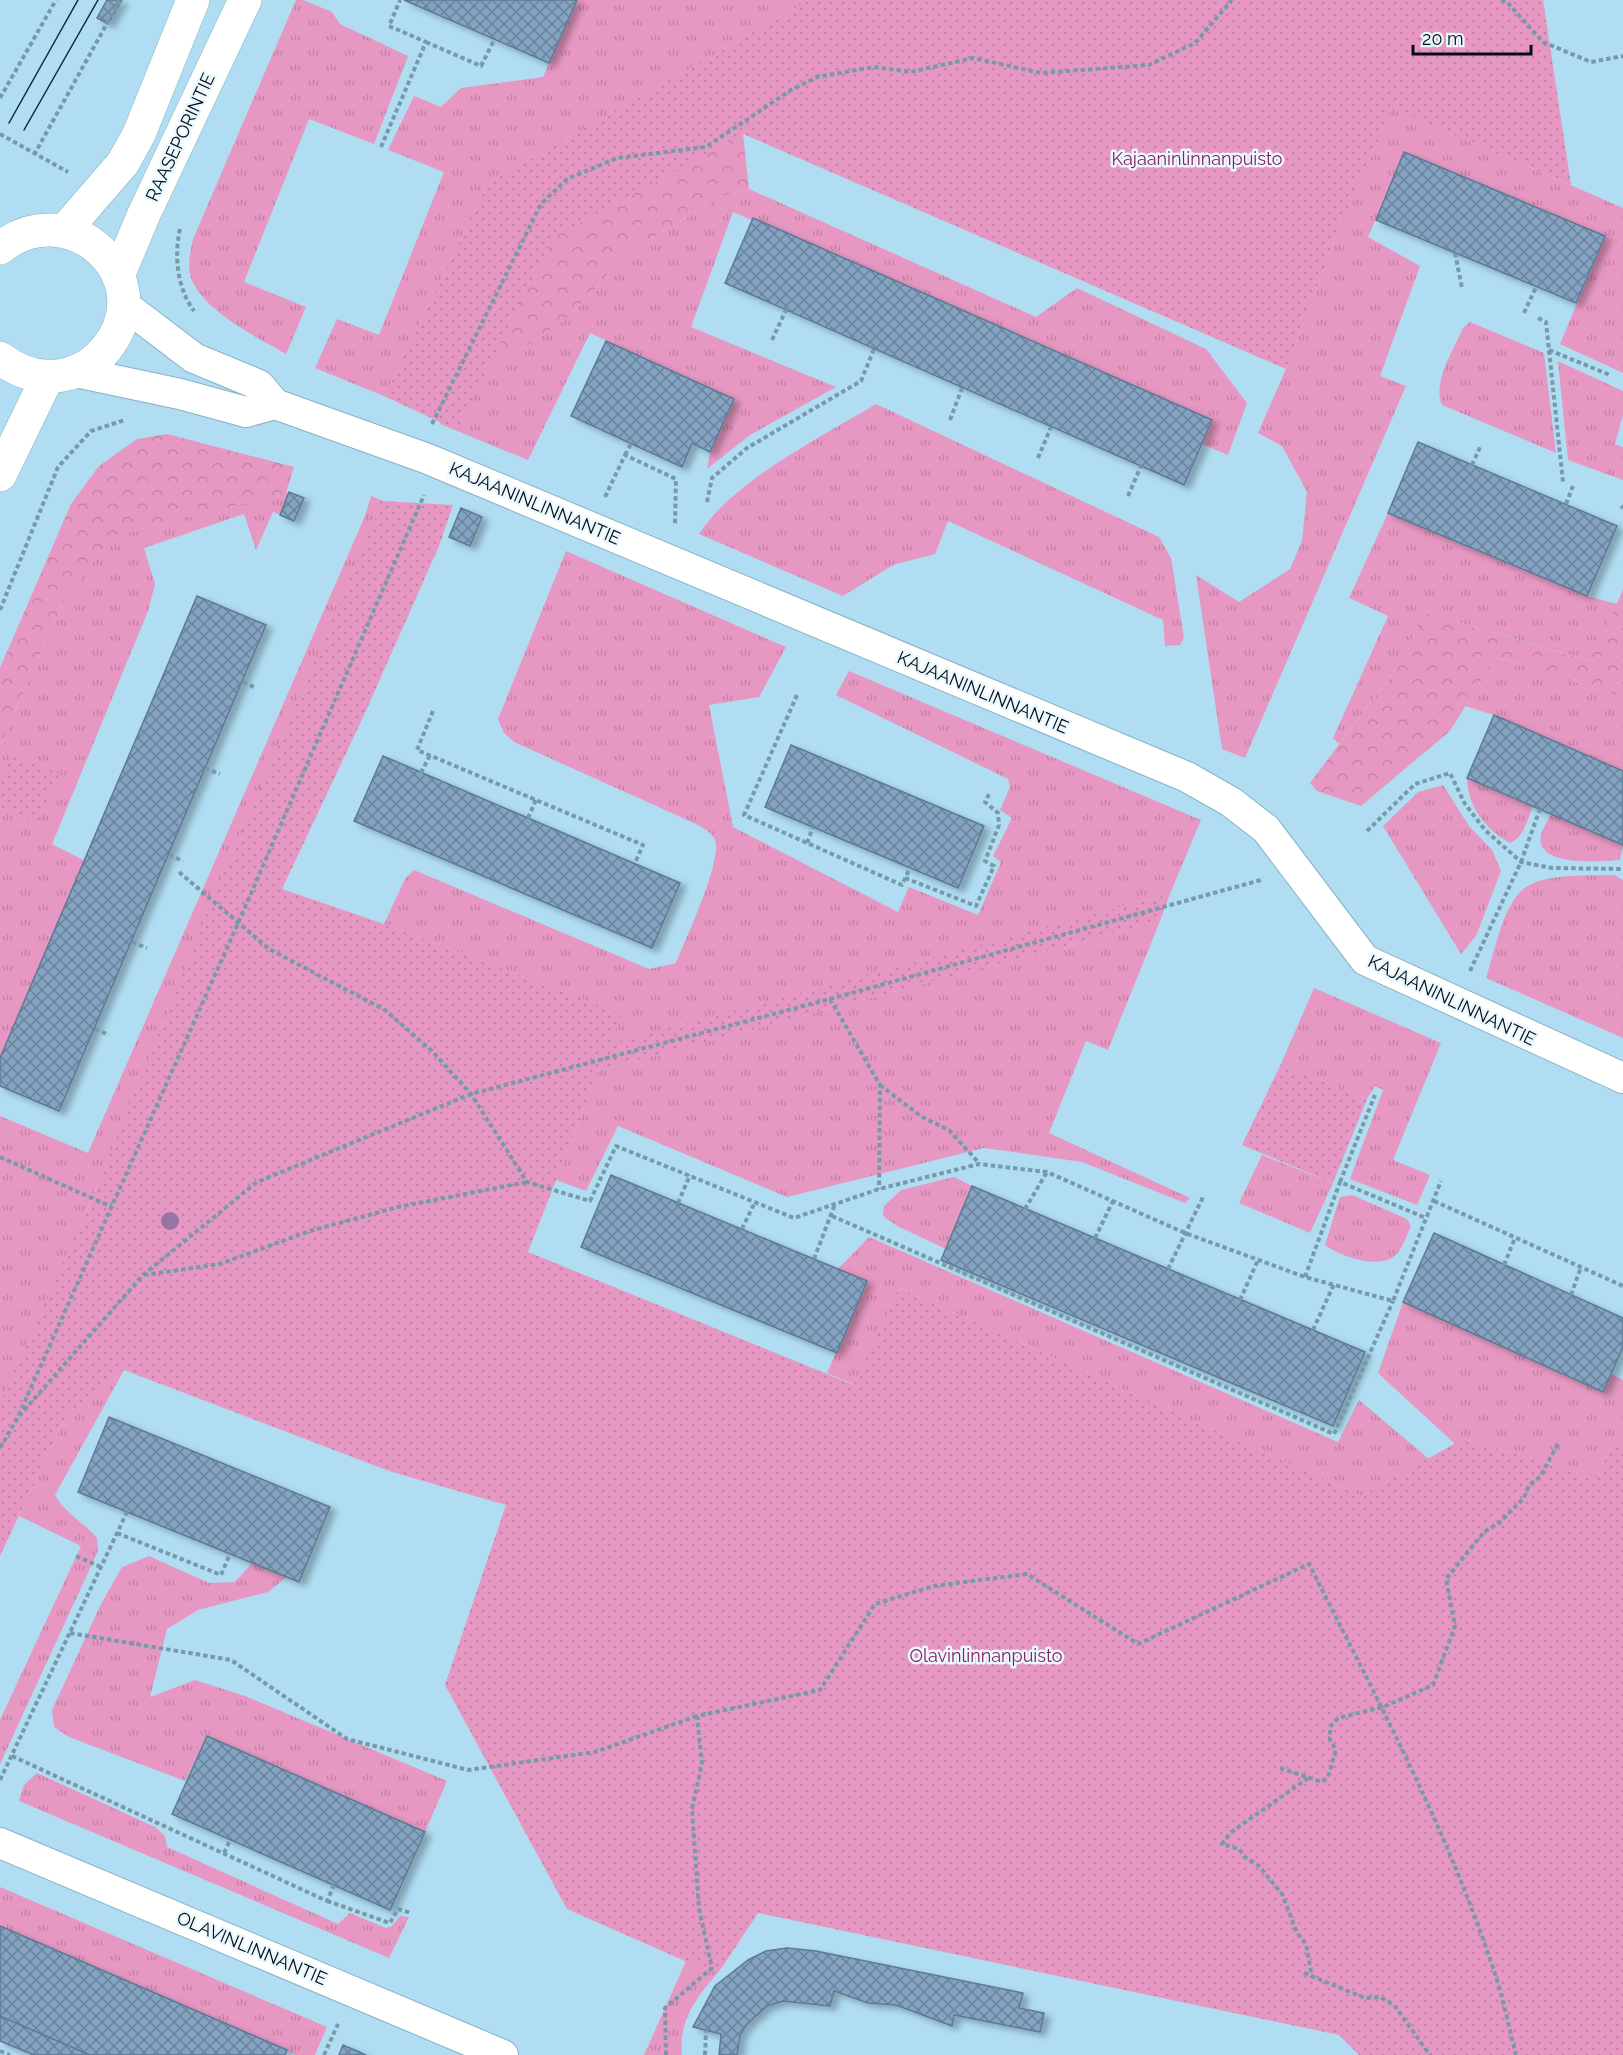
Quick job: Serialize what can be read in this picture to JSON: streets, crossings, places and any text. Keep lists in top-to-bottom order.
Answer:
{
  "streets": {
    "main road": ["RAASEPORINTIE"],
    "street": ["KAJAANINLINNANTIE", "OLAVINLINNANTIE"]
  },
  "crossings": [
    ["RAASEPORINTIE", "KAJAANINLINNANTIE"]
  ],
  "parks": ["Kajaaninlinnanpuisto", "Olavinlinnanpuisto"],
  "scale_bar": "20 m"
}
